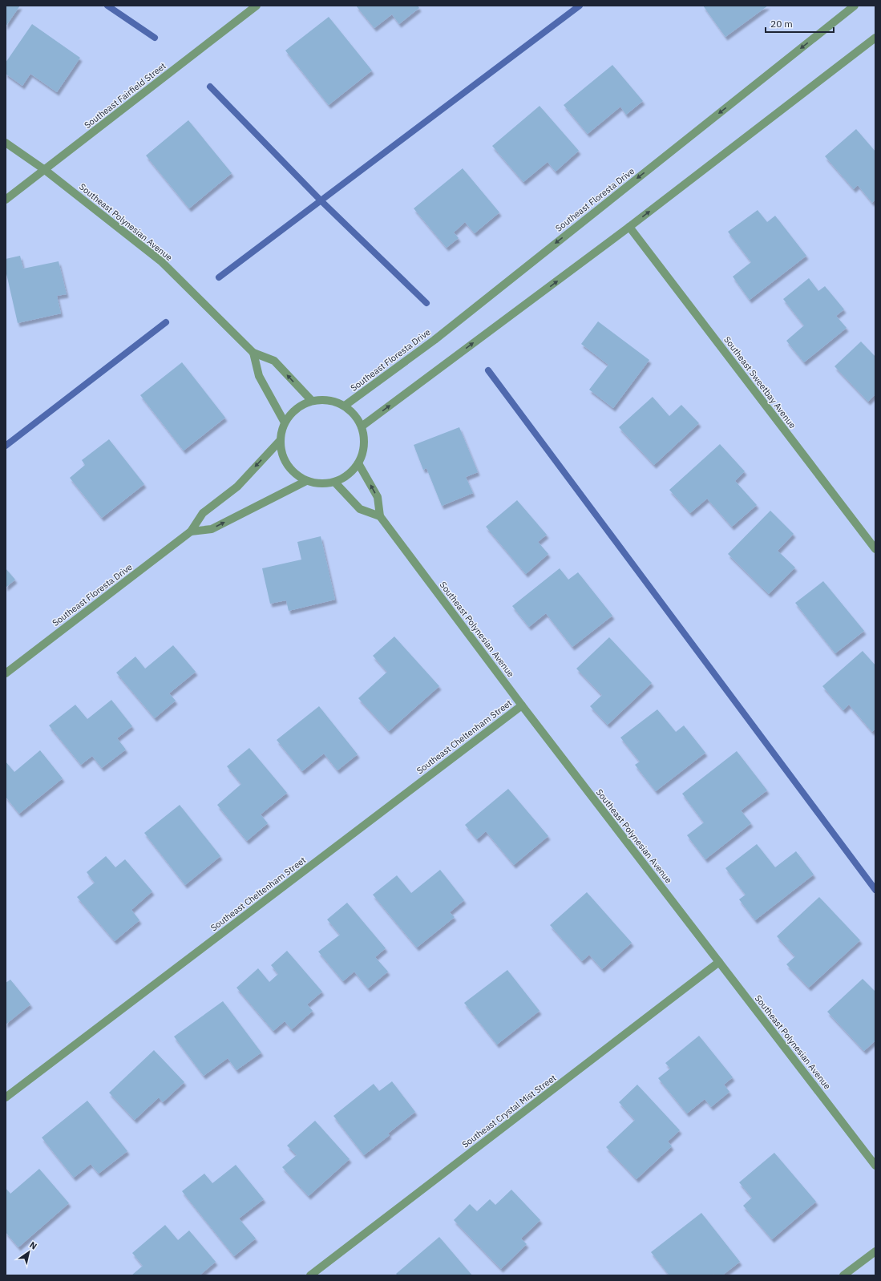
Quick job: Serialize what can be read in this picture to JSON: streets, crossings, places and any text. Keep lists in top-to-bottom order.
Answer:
{
  "streets": {
    "street": [
      "Southeast Fairfield Street",
      "Southeast Floresta Drive",
      "Southeast Polynesian Avenue",
      "Southeast Sweetbay Avenue",
      "Southeast Cheltenham Street",
      "Southeast Crystal Mist Street"
    ]
  },
  "crossings": [
    ["Southeast Fairfield Street", "Southeast Polynesian Avenue"],
    ["Southeast Floresta Drive", "Southeast Polynesian Avenue"],
    ["Southeast Polynesian Avenue", "Southeast Cheltenham Street"],
    ["Southeast Polynesian Avenue", "Southeast Crystal Mist Street"]
  ],
  "scale_bar": "20 m",
  "north": "top right"
}
